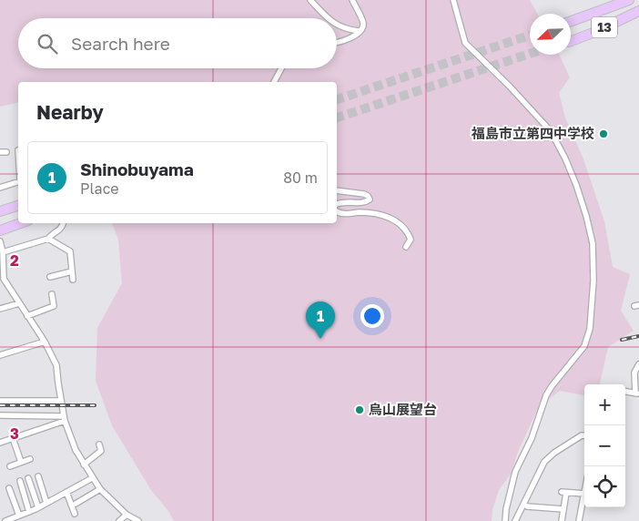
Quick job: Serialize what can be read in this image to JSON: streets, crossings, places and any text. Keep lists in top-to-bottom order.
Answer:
{
  "streets": {
    "highway": ["13"]
  },
  "places": ["福島市立第四中学校", "烏山展望台"],
  "north": "bottom left",
  "page": {
    "search": "Search here",
    "heading": "Nearby",
    "list": [
      {
        "mark": "1",
        "name": "Shinobuyama",
        "note": "Place",
        "value": "80 m"
      }
    ],
    "pins": "1",
    "map_buttons": ["+", "−"]
  },
  "grid": {
    "rows": ["2", "3"]
  }
}
